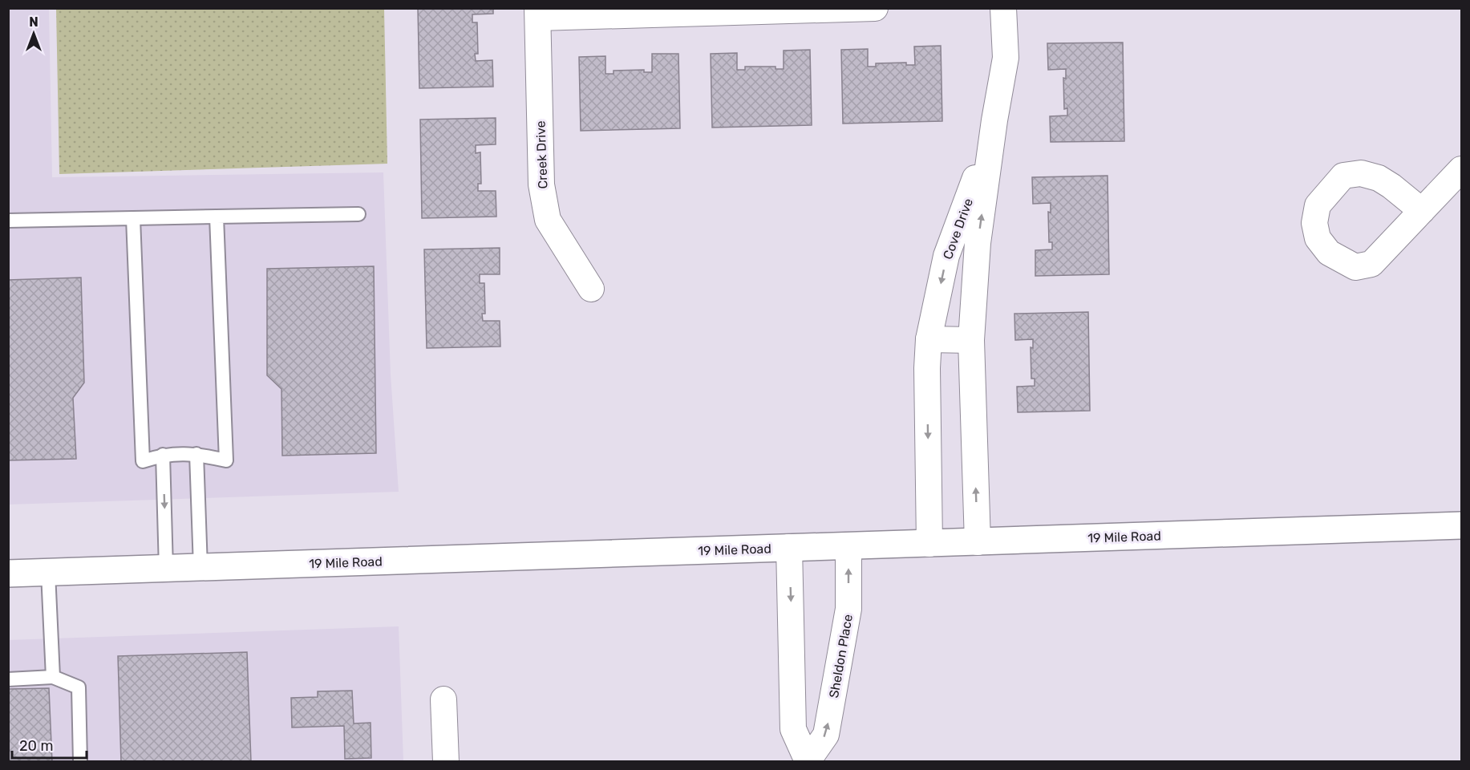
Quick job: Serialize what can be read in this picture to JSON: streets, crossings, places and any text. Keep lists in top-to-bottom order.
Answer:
{
  "streets": {
    "street": [
      "Creek Drive",
      "Cove Drive",
      "19 Mile Road",
      "Sheldon Place"
    ]
  },
  "crossings": [
    ["Cove Drive", "19 Mile Road"],
    ["19 Mile Road", "Sheldon Place"]
  ],
  "scale_bar": "20 m",
  "north": "top"
}
